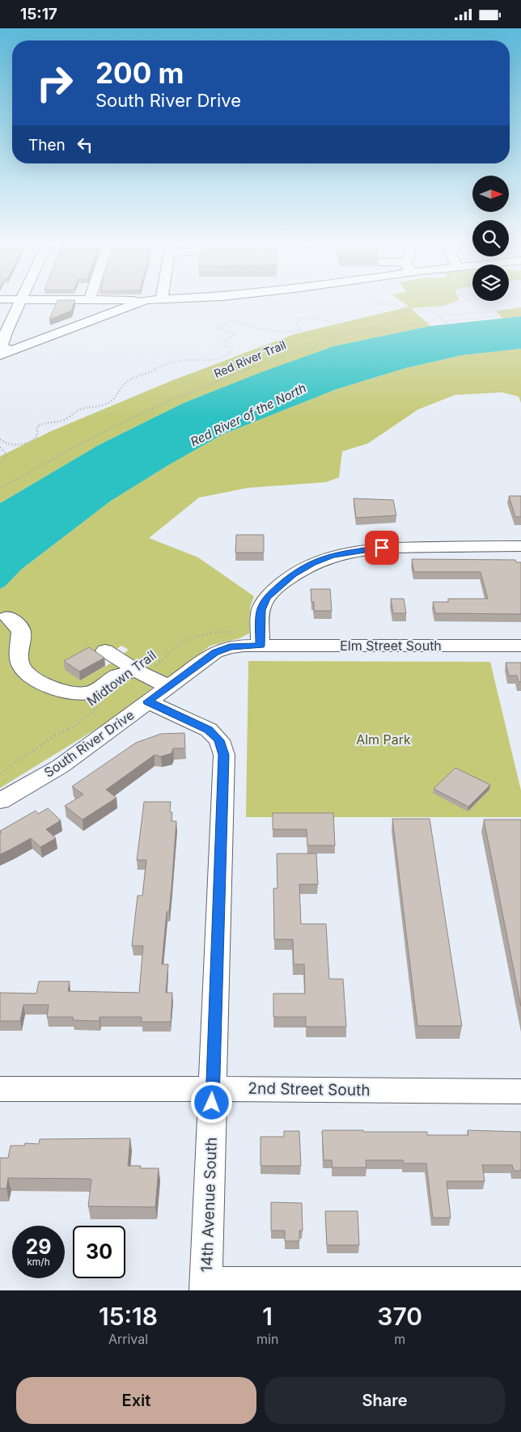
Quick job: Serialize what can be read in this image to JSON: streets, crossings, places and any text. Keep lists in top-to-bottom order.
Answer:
{
  "streets": {
    "street": [
      "Elm Street South",
      "South River Drive",
      "2nd Street South",
      "14th Avenue South"
    ],
    "path": ["Red River Trail", "Midtown Trail"]
  },
  "crossings": [
    ["Elm Street South", "Midtown Trail"],
    ["Elm Street South", "South River Drive"],
    ["Midtown Trail", "South River Drive"],
    ["South River Drive", "14th Avenue South"],
    ["2nd Street South", "14th Avenue South"]
  ],
  "water": ["Red River of the North"],
  "parks": ["Alm Park"],
  "north": "right",
  "page": {
    "status": "15:17",
    "turn": ["200 m", "South River Drive"],
    "then": "Then",
    "speed": "29 km/h",
    "limit": "30",
    "eta": [
      "15:18",
      "Arrival",
      "1",
      "min",
      "370",
      "m"
    ],
    "buttons": ["Exit", "Share"]
  }
}
